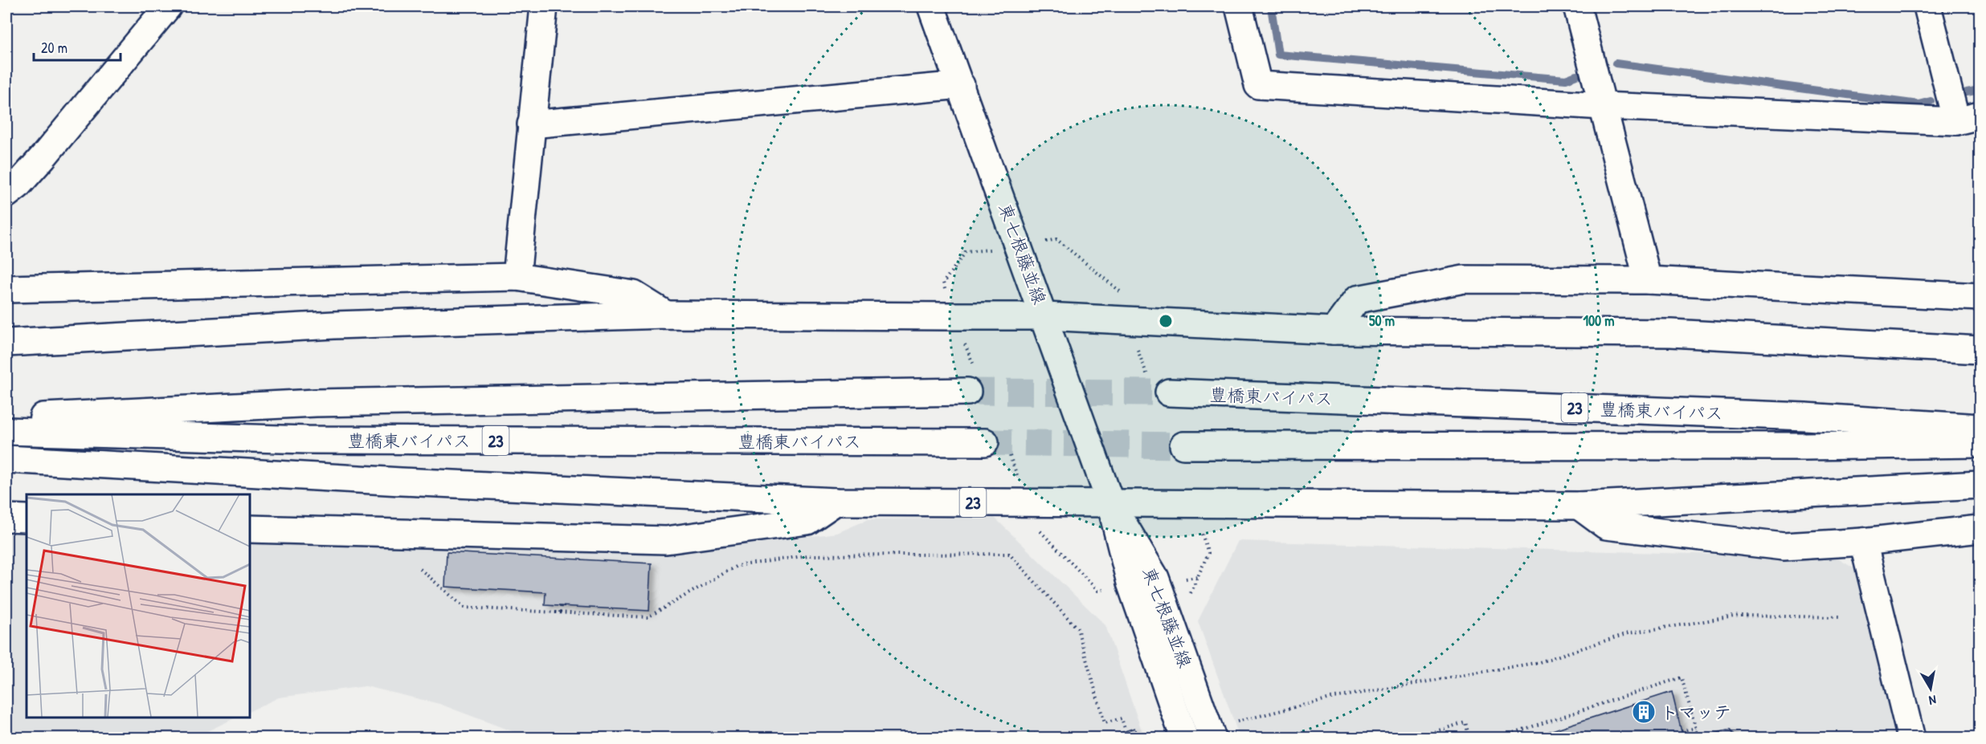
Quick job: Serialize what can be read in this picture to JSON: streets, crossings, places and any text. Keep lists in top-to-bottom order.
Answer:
{
  "streets": {
    "main road": ["東七根藤並線", "豊橋東バイパス", "23"]
  },
  "crossings": [
    ["東七根藤並線", "23"]
  ],
  "places": {
    "building": ["トマッテ"]
  },
  "scale_bar": "20 m",
  "north": "bottom",
  "rings": ["50 m", "100 m"]
}
